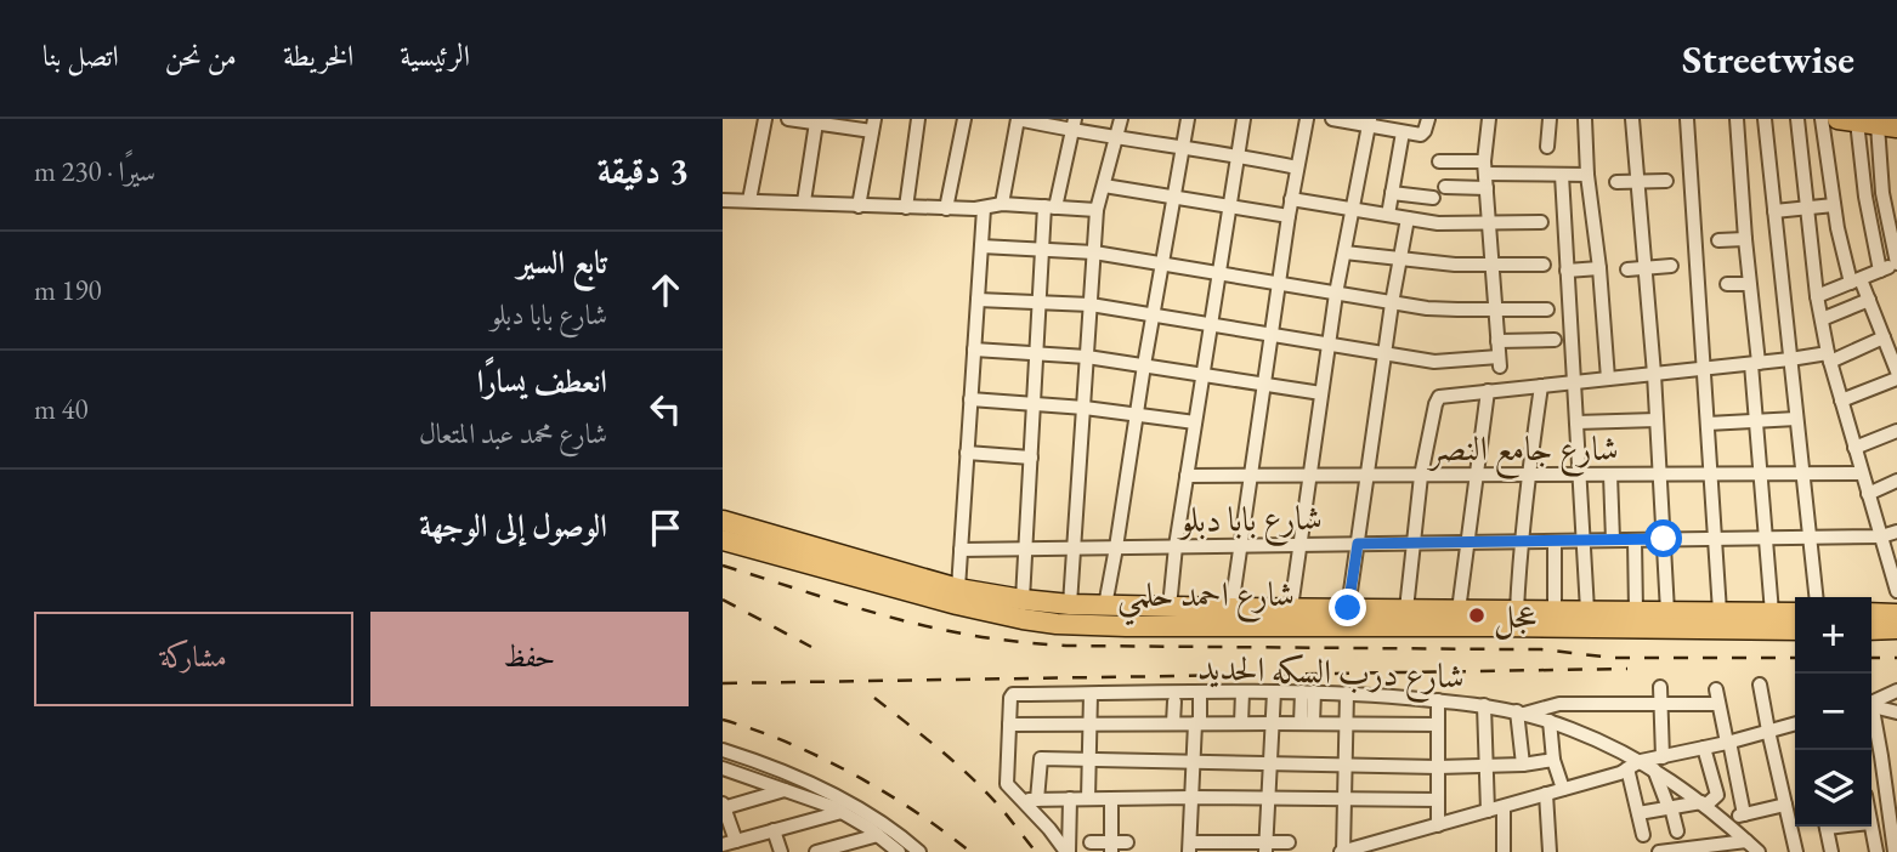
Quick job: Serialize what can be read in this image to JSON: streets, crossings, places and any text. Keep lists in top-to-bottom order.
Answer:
{
  "streets": {
    "main road": ["شارع احمد حلمي"],
    "street": ["شارع جامع النصر", "شارع بابا دبلو", "شارع درب السكه الحديد"]
  },
  "places": ["عجل"],
  "page": {
    "header": "Streetwise",
    "nav": [
      "الرئيسية",
      "الخريطة",
      "من نحن",
      "اتصل بنا"
    ],
    "heading": ["3 دقيقة", "سيرًا · 230 m"],
    "list": [
      ["تابع السير", "شارع بابا دبلو", "190 m"],
      ["انعطف يسارًا", "شارع محمد عبد المتعال", "40 m"],
      "الوصول إلى الوجهة"
    ],
    "buttons": ["حفظ", "مشاركة"],
    "map_buttons": ["+", "−"]
  }
}
